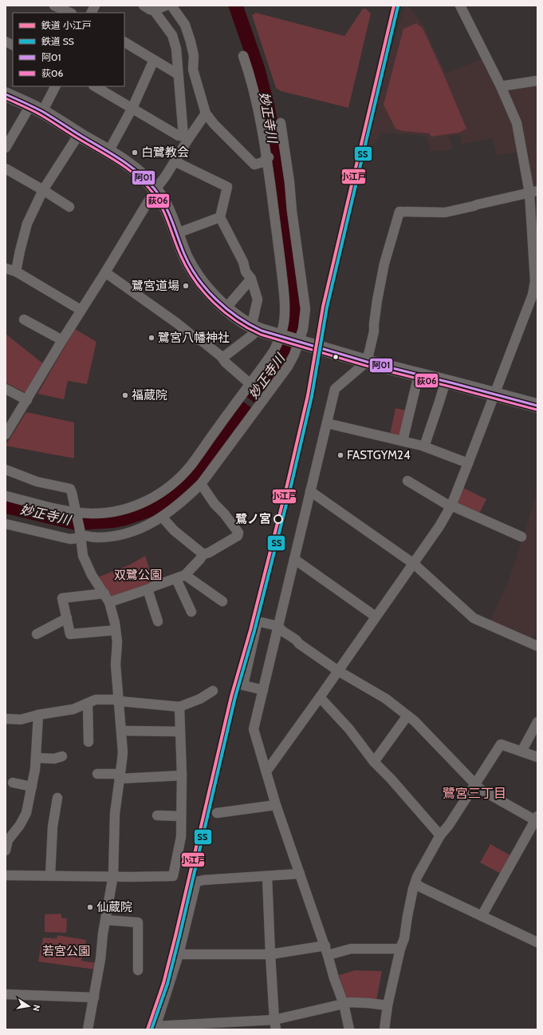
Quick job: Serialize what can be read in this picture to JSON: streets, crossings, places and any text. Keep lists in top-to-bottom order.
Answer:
{
  "districts": ["鷺宮三丁目"],
  "water": ["妙正寺川"],
  "parks": ["双鷺公園", "若宮公園"],
  "places": [
    "白鷺教会",
    "鷺宮道場",
    "鷺宮八幡神社",
    "福蔵院",
    "FASTGYM24",
    "鷺ノ宮",
    "仙蔵院"
  ],
  "lines": [
    "rail line 小江戸",
    "rail line SS",
    "transit line 阿01",
    "transit line 荻06"
  ],
  "legend": [
    "鉄道 小江戸",
    "鉄道 SS",
    "阿01",
    "荻06"
  ],
  "north": "right"
}
